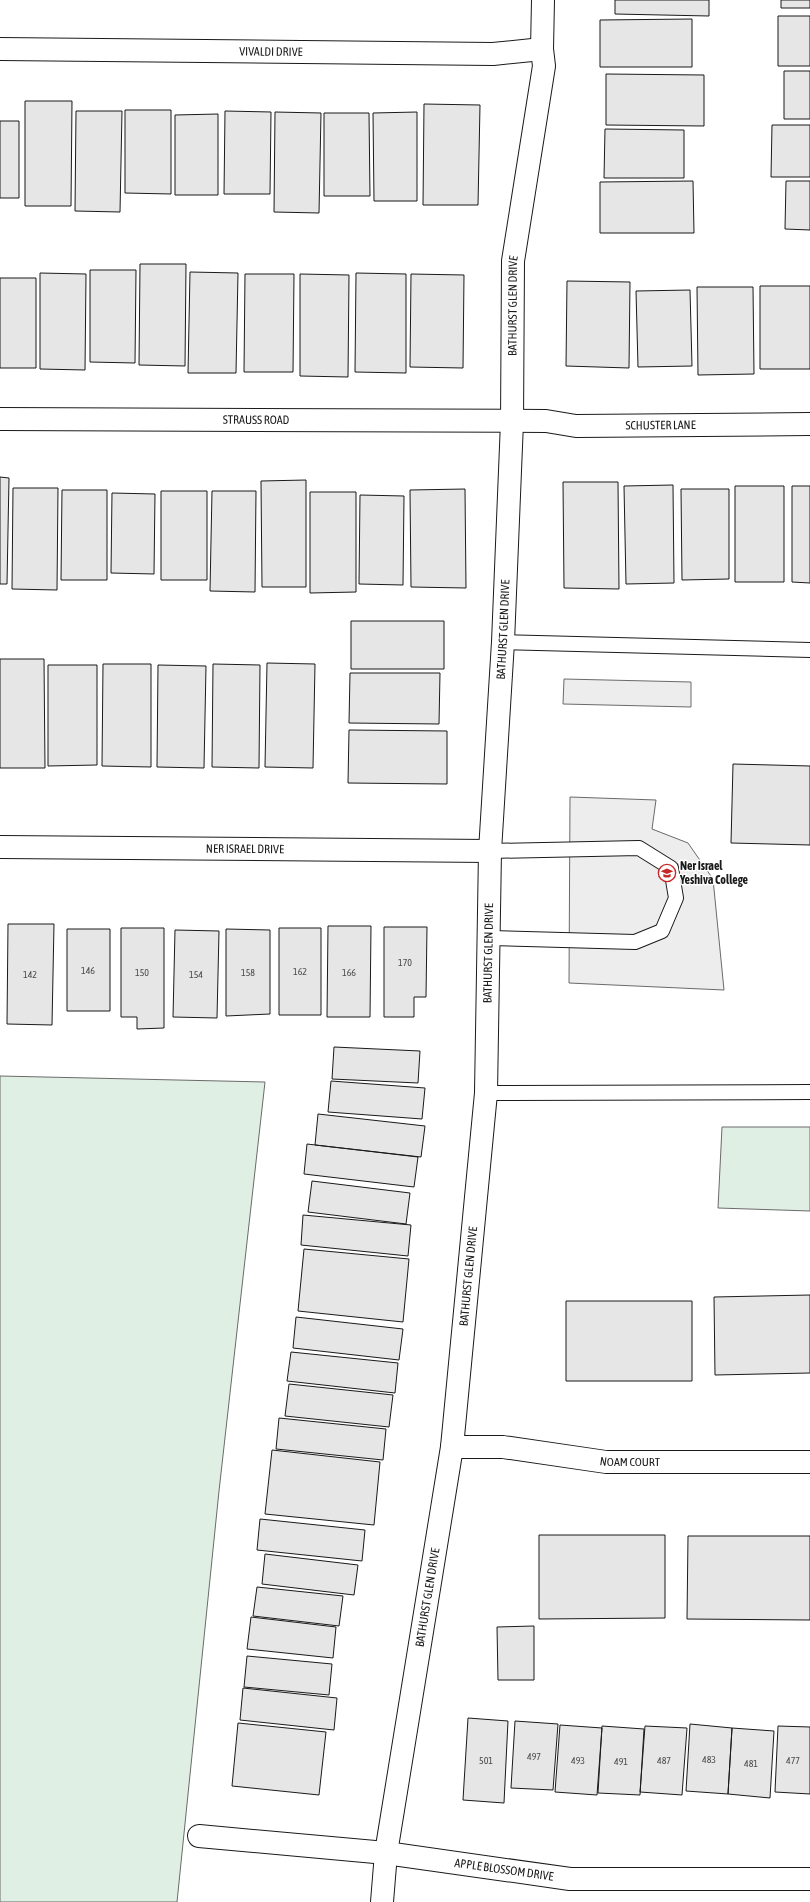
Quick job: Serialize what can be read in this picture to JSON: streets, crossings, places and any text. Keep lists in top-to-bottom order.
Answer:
{
  "streets": {
    "street": [
      "VIVALDI DRIVE",
      "BATHURST GLEN DRIVE",
      "STRAUSS ROAD",
      "SCHUSTER LANE",
      "NER ISRAEL DRIVE",
      "NOAM COURT",
      "APPLE BLOSSOM DRIVE"
    ]
  },
  "crossings": [
    ["VIVALDI DRIVE", "BATHURST GLEN DRIVE"],
    ["BATHURST GLEN DRIVE", "STRAUSS ROAD"],
    ["BATHURST GLEN DRIVE", "SCHUSTER LANE"],
    ["BATHURST GLEN DRIVE", "NER ISRAEL DRIVE"],
    ["BATHURST GLEN DRIVE", "NOAM COURT"],
    ["BATHURST GLEN DRIVE", "APPLE BLOSSOM DRIVE"],
    ["STRAUSS ROAD", "SCHUSTER LANE"]
  ],
  "places": {
    "school or university": ["Ner Israel Yeshiva College"]
  },
  "house_numbers": [
    "170",
    "146",
    "162",
    "150",
    "158",
    "166",
    "142",
    "154",
    "497",
    "483",
    "501",
    "493",
    "487",
    "477",
    "491",
    "481"
  ]
}
